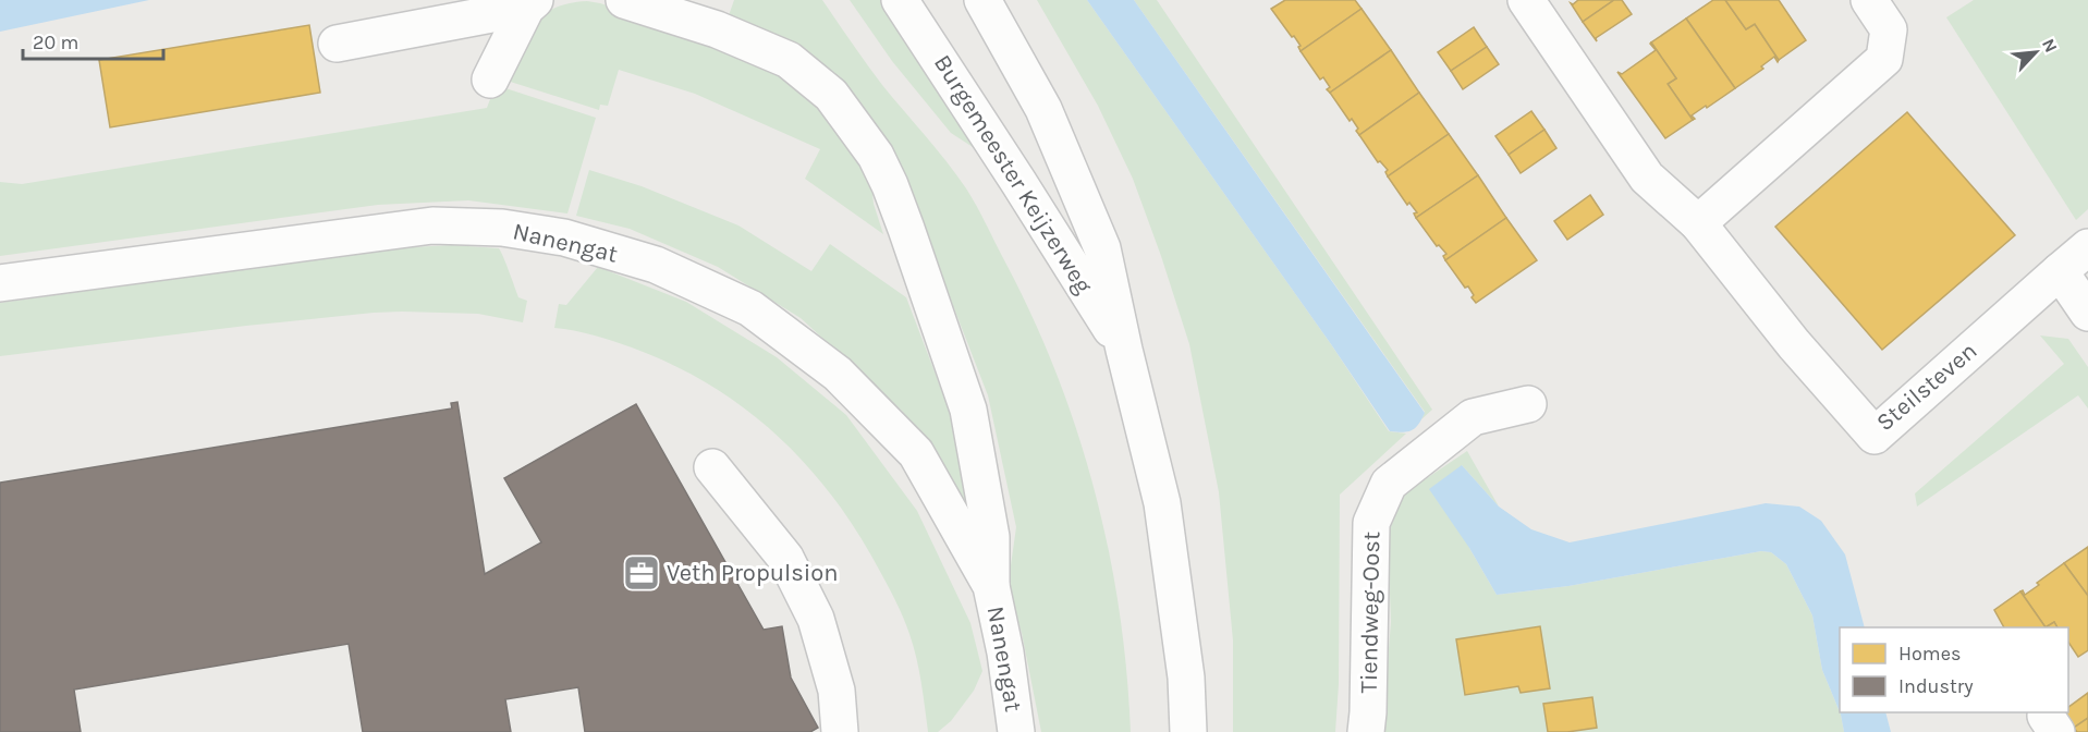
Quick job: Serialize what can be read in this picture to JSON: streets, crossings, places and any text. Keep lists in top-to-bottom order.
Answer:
{
  "streets": {
    "street": [
      "Burgemeester Keijzerweg",
      "Nanengat",
      "Steilsteven",
      "Tiendweg-Oost"
    ]
  },
  "places": {
    "office": ["Veth Propulsion"]
  },
  "legend": ["Homes", "Industry"],
  "scale_bar": "20 m",
  "north": "top right"
}
